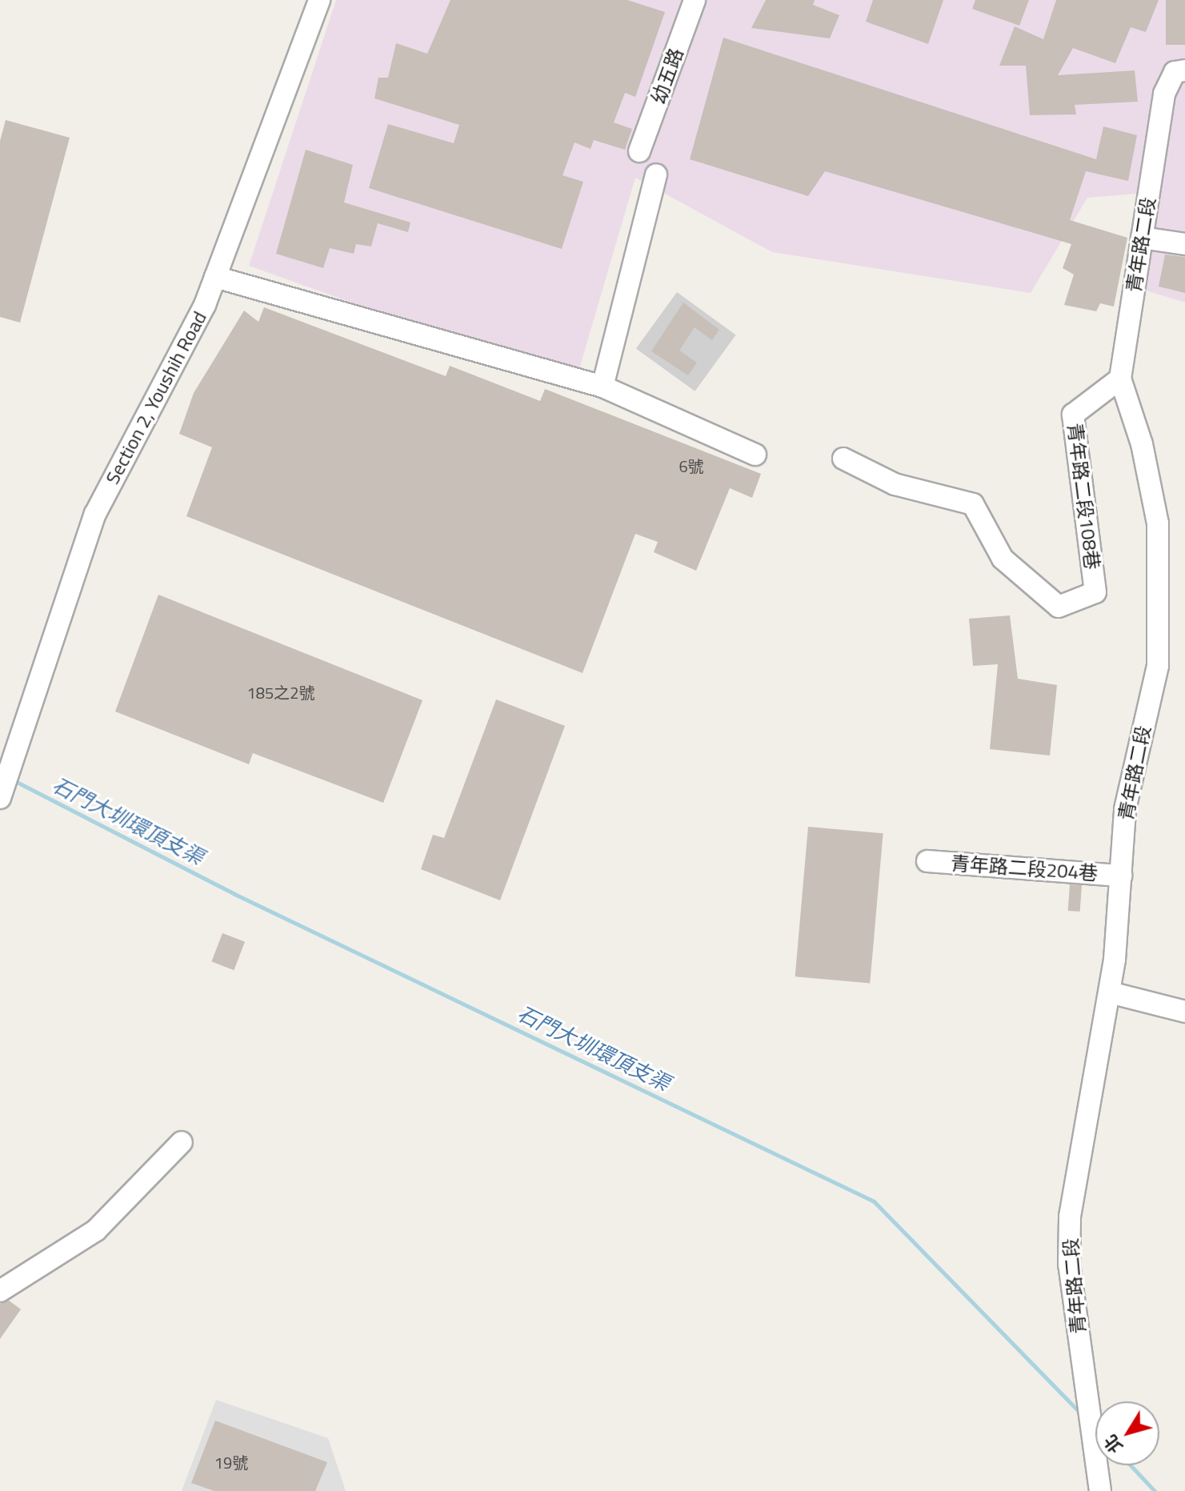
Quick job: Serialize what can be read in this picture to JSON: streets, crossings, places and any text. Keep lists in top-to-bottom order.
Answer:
{
  "streets": {
    "street": [
      "幼五路",
      "青年路二段",
      "Section 2, Youshih Road",
      "青年路二段108巷",
      "青年路二段204巷"
    ]
  },
  "crossings": [
    ["青年路二段", "青年路二段108巷"],
    ["青年路二段", "青年路二段204巷"]
  ],
  "water": ["石門大圳環頂支渠"],
  "house_numbers": ["6號", "185之2號", "19號"],
  "north": "bottom left"
}
